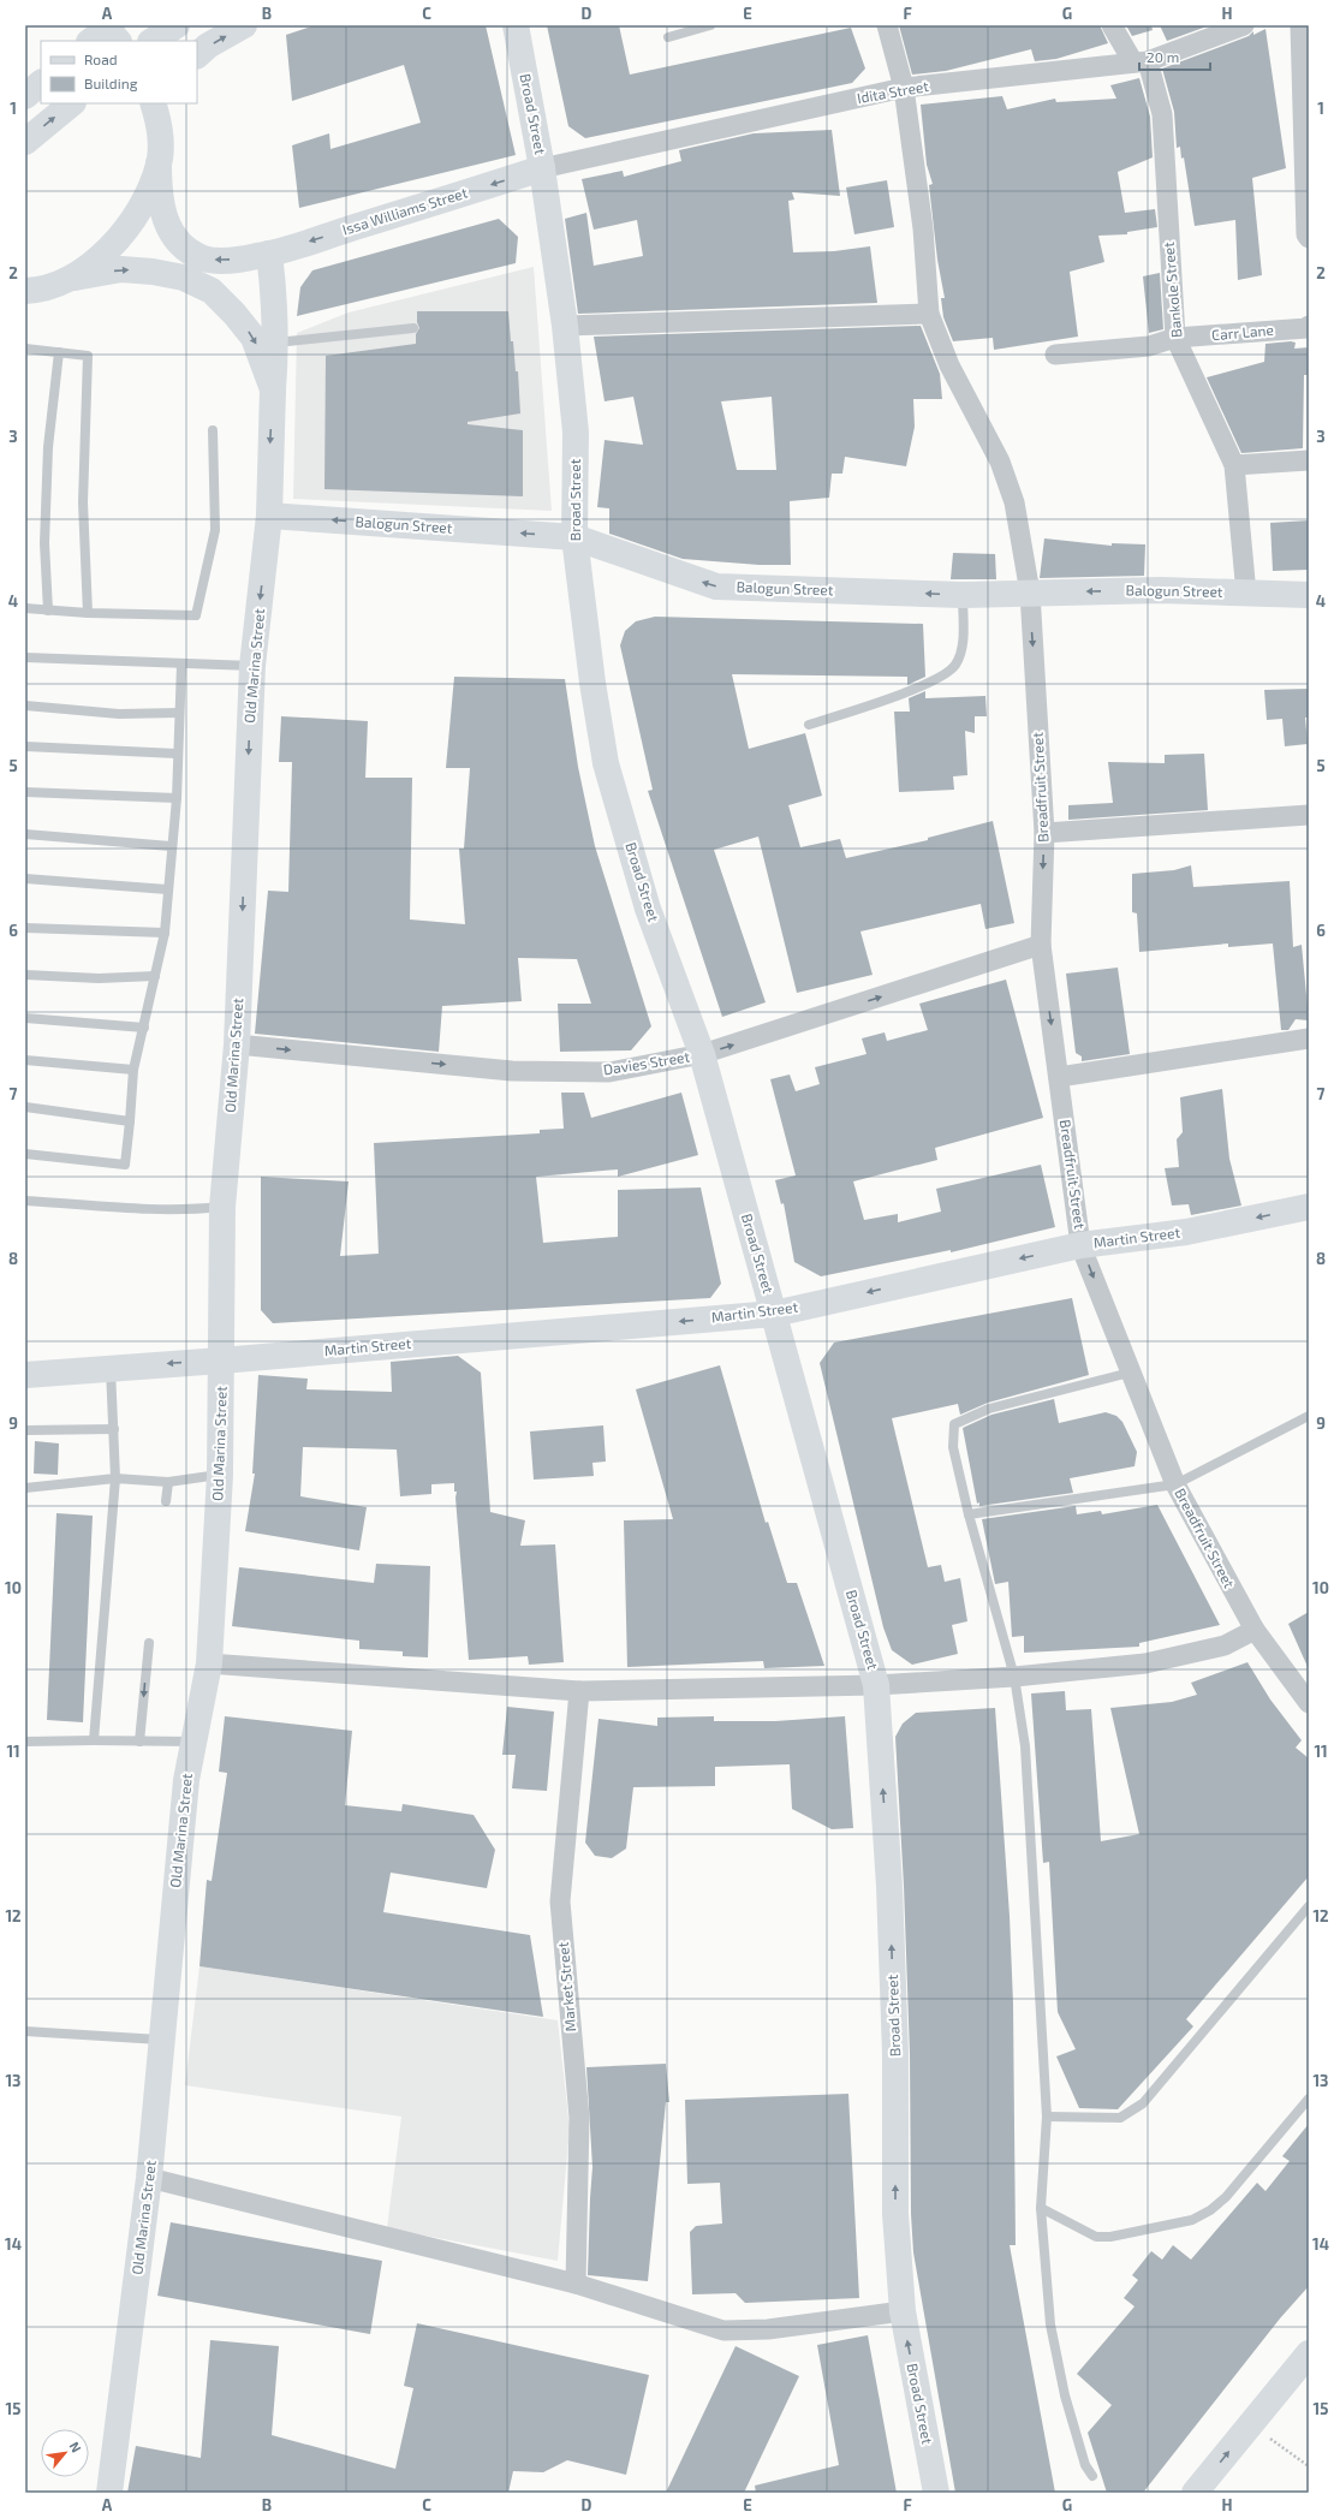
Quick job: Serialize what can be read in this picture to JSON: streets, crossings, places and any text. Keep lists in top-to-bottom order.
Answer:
{
  "streets": {
    "main road": [
      "Broad Street",
      "Issa Williams Street",
      "Balogun Street",
      "Old Marina Street",
      "Martin Street"
    ],
    "street": [
      "Idita Street",
      "Bankole Street",
      "Carr Lane",
      "Breadfruit Street",
      "Davies Street",
      "Market Street"
    ]
  },
  "crossings": [
    ["Idita Street", "Broad Street"],
    ["Idita Street", "Issa Williams Street"],
    ["Idita Street", "Bankole Street"],
    ["Idita Street", "Breadfruit Street"],
    ["Broad Street", "Issa Williams Street"],
    ["Broad Street", "Balogun Street"],
    ["Broad Street", "Davies Street"],
    ["Broad Street", "Martin Street"],
    ["Issa Williams Street", "Old Marina Street"],
    ["Bankole Street", "Carr Lane"],
    ["Bankole Street", "Balogun Street"],
    ["Balogun Street", "Old Marina Street"],
    ["Balogun Street", "Breadfruit Street"],
    ["Old Marina Street", "Davies Street"],
    ["Old Marina Street", "Martin Street"],
    ["Breadfruit Street", "Davies Street"],
    ["Breadfruit Street", "Martin Street"]
  ],
  "one_way": [
    "Issa Williams Street",
    "Balogun Street",
    "Breadfruit Street",
    "Davies Street",
    "Martin Street"
  ],
  "legend": ["Road", "Building"],
  "scale_bar": "20 m",
  "north": "top right",
  "grid": {
    "columns": [
      "A",
      "B",
      "C",
      "D",
      "E",
      "F",
      "G",
      "H"
    ],
    "rows": [
      "1",
      "2",
      "3",
      "4",
      "5",
      "6",
      "7",
      "8",
      "9",
      "10",
      "11",
      "12",
      "13",
      "14",
      "15"
    ]
  }
}
